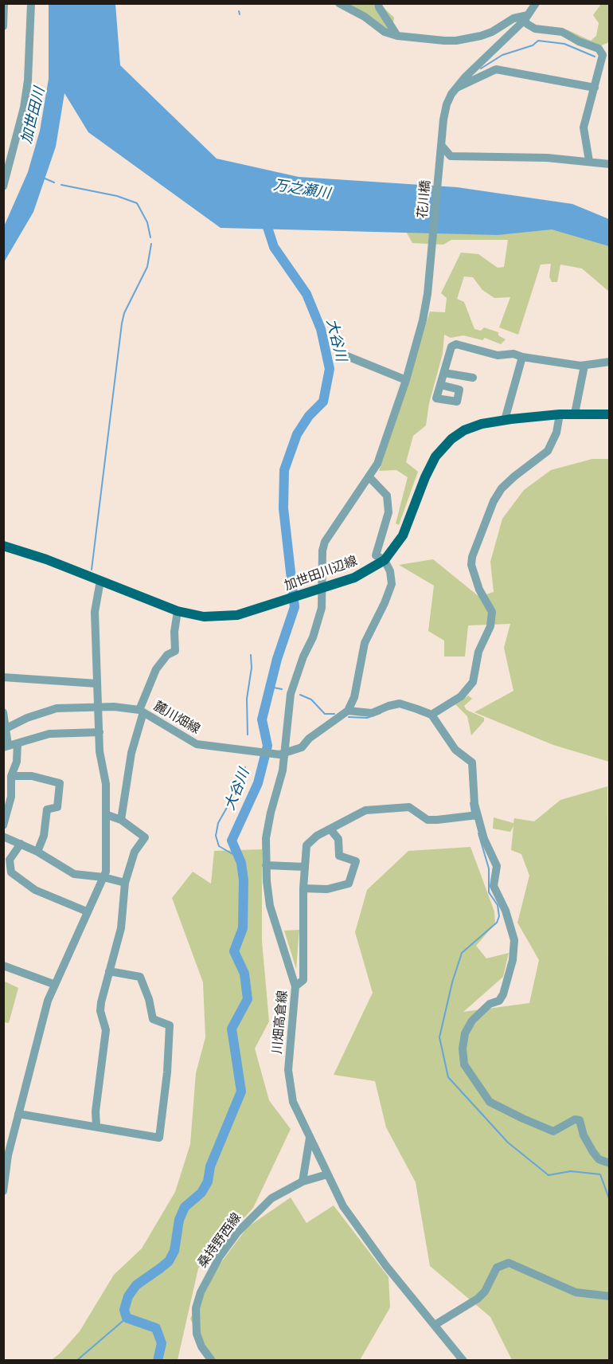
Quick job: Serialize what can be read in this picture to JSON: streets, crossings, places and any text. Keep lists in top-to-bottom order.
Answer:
{
  "streets": {
    "main road": ["加世田川辺線"],
    "street": [
      "花川橋",
      "麓川畑線",
      "川畑高倉線",
      "桑持野西線"
    ]
  },
  "crossings": [
    ["花川橋", "川畑高倉線"],
    ["加世田川辺線", "川畑高倉線"],
    ["麓川畑線", "川畑高倉線"],
    ["川畑高倉線", "桑持野西線"]
  ],
  "water": ["加世田川", "万之瀬川", "大谷川"]
}
